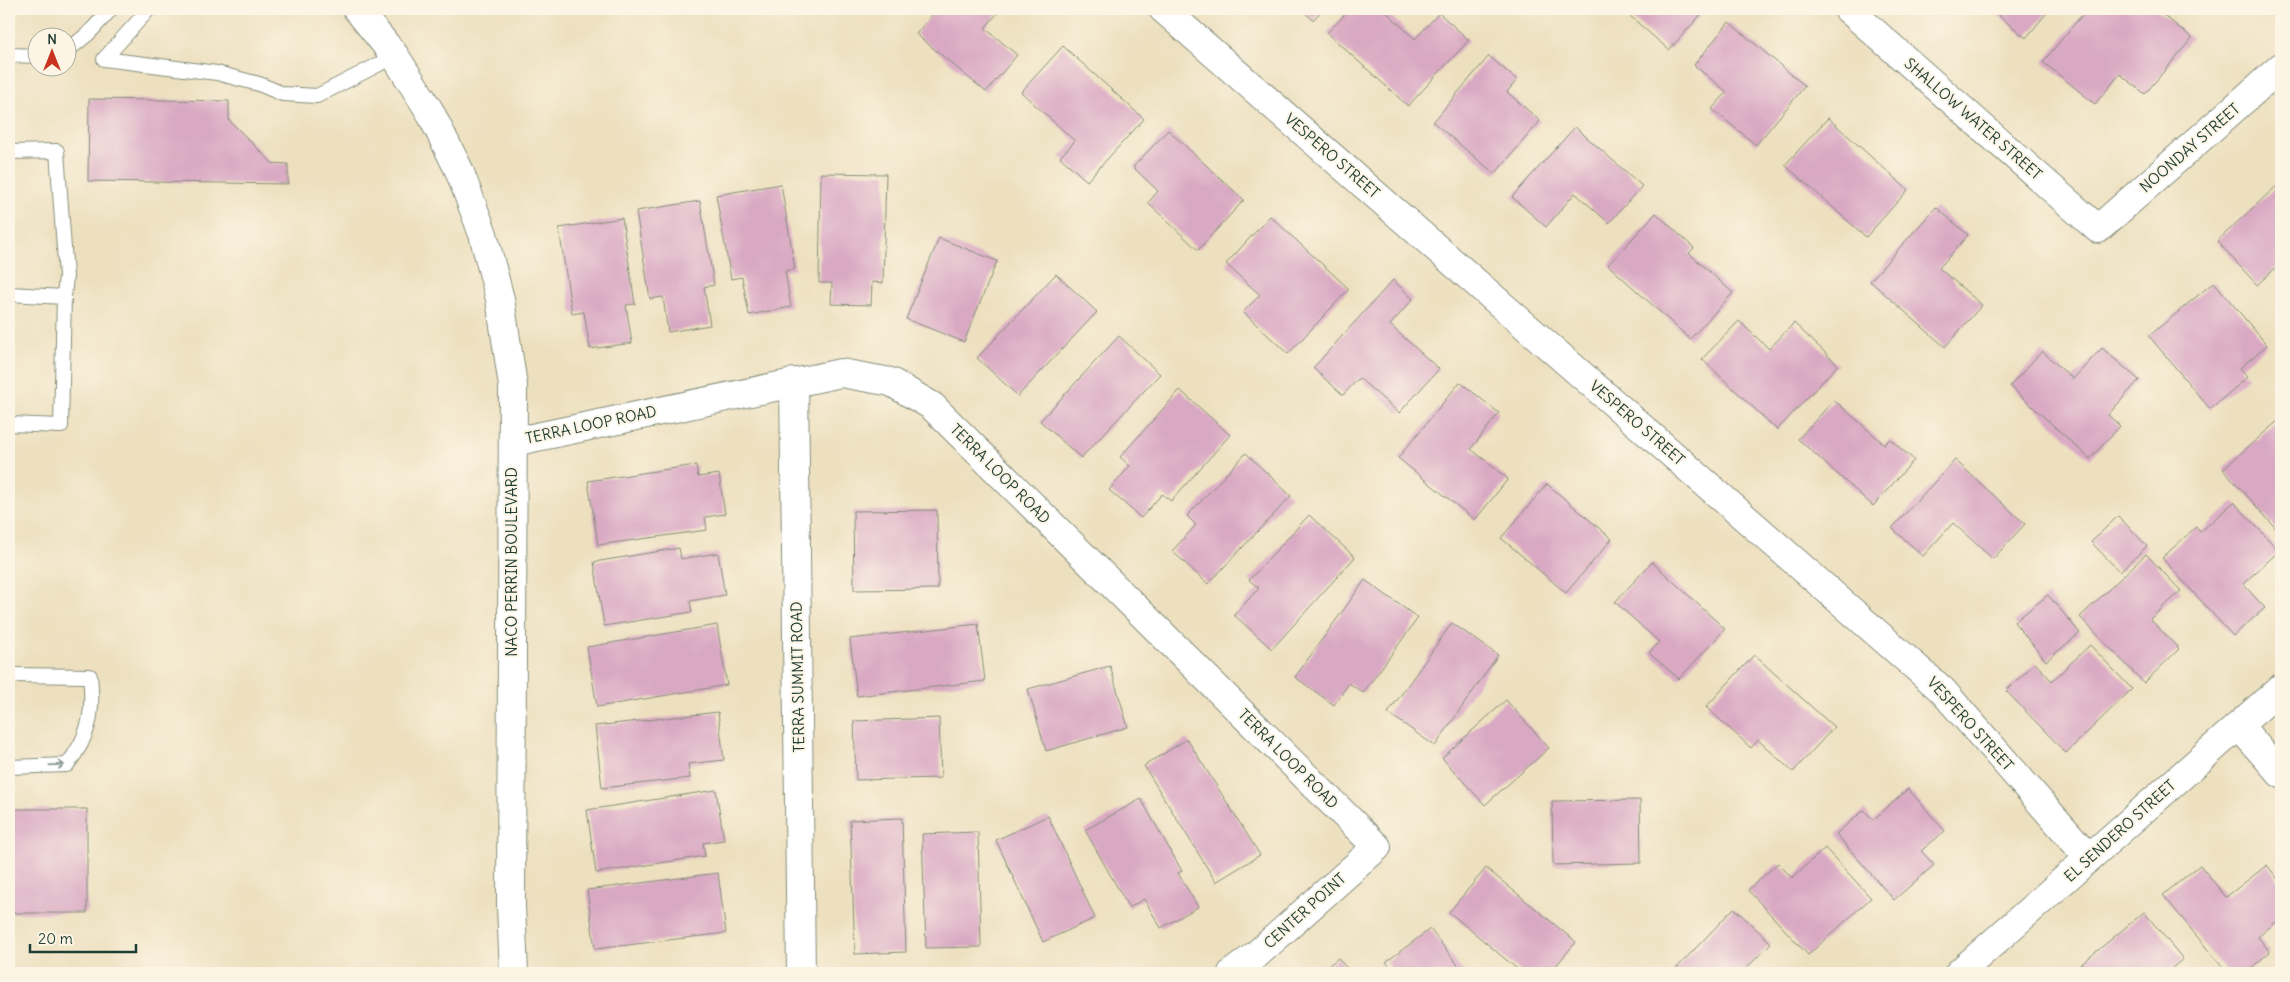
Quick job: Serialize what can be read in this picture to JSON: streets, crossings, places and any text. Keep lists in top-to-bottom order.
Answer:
{
  "streets": {
    "street": [
      "SHALLOW WATER STREET",
      "NOONDAY STREET",
      "VESPERO STREET",
      "TERRA LOOP ROAD",
      "NACO PERRIN BOULEVARD",
      "TERRA SUMMIT ROAD",
      "EL SENDERO STREET",
      "CENTER POINT"
    ]
  },
  "crossings": [
    ["SHALLOW WATER STREET", "NOONDAY STREET"],
    ["VESPERO STREET", "EL SENDERO STREET"],
    ["TERRA LOOP ROAD", "NACO PERRIN BOULEVARD"],
    ["TERRA LOOP ROAD", "TERRA SUMMIT ROAD"],
    ["TERRA LOOP ROAD", "CENTER POINT"]
  ],
  "scale_bar": "20 m",
  "north": "top"
}
